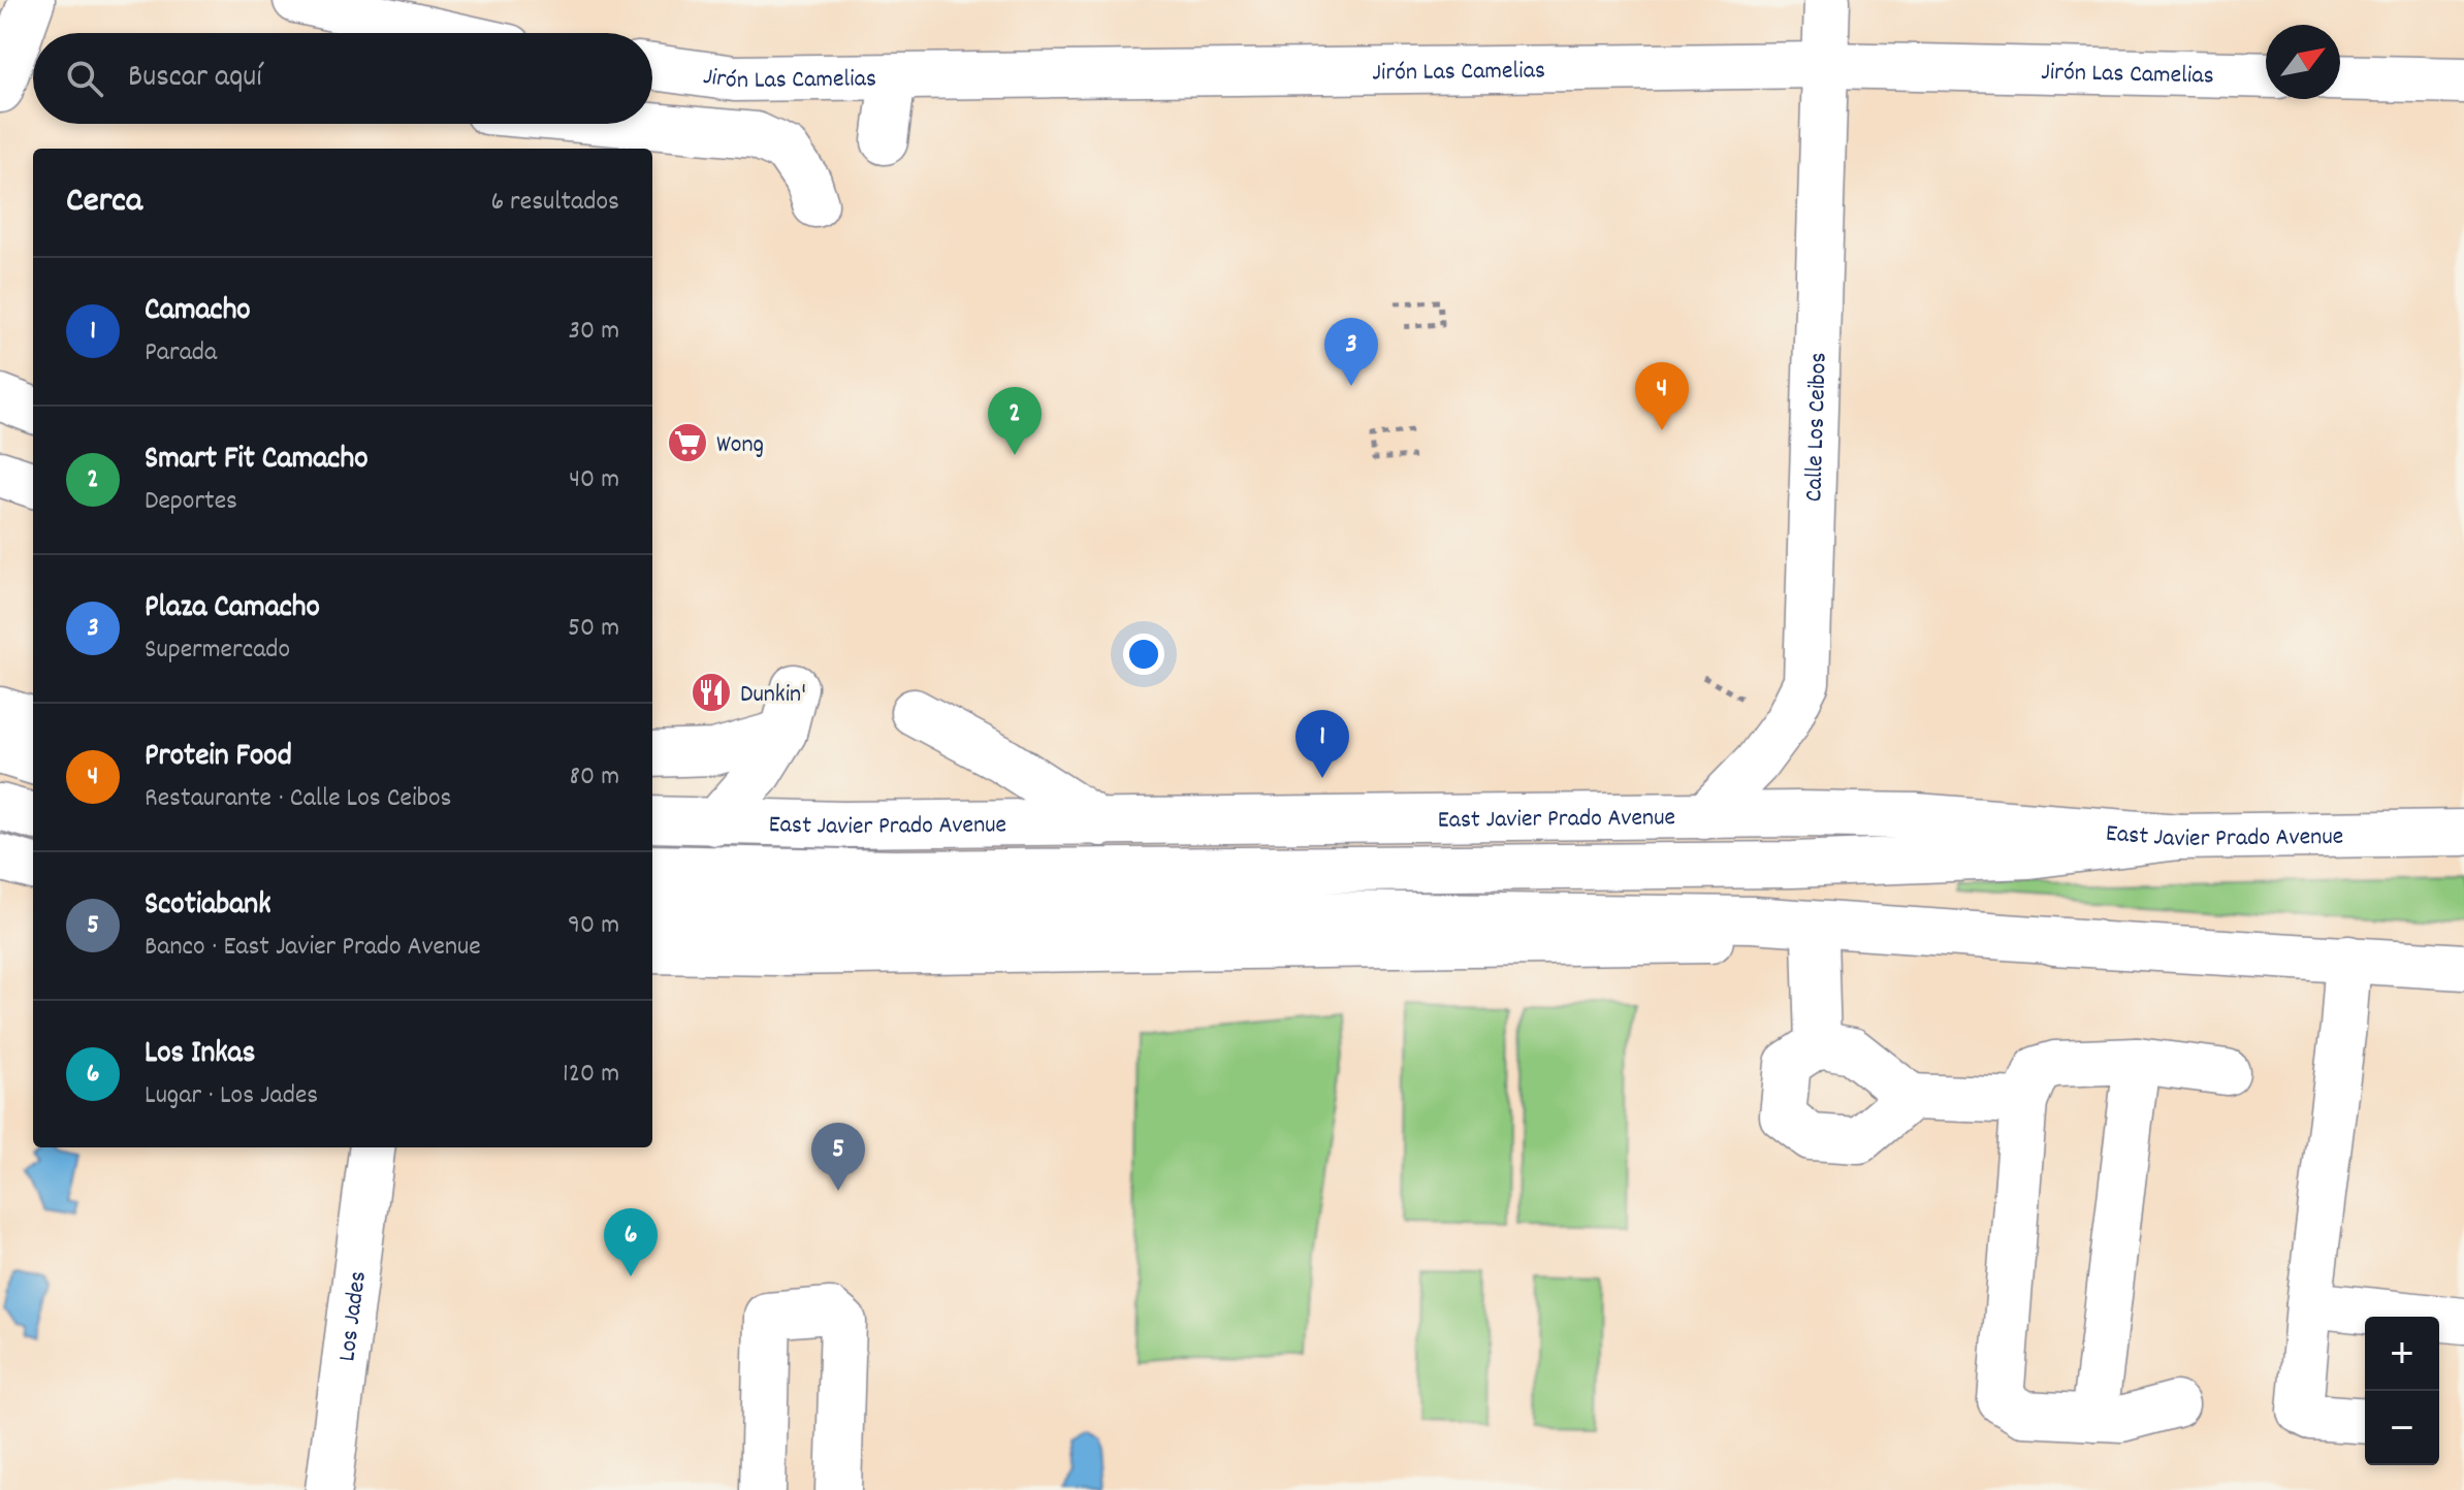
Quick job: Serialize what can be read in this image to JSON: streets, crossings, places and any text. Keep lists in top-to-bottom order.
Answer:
{
  "streets": {
    "main road": [
      "Jirón Las Camelias",
      "Calle Los Ceibos",
      "East Javier Prado Avenue",
      "Los Jades"
    ]
  },
  "crossings": [
    ["Jirón Las Camelias", "Calle Los Ceibos"],
    ["Calle Los Ceibos", "East Javier Prado Avenue"]
  ],
  "places": {
    "supermarket": ["Wong"],
    "restaurant": ["Dunkin'"]
  },
  "north": "top right",
  "page": {
    "search": "Buscar aquí",
    "heading": ["Cerca", "6 resultados"],
    "list": [
      {
        "mark": "1",
        "name": "Camacho",
        "note": "Parada",
        "value": "30 m"
      },
      {
        "mark": "2",
        "name": "Smart Fit Camacho",
        "note": "Deportes",
        "value": "40 m"
      },
      {
        "mark": "3",
        "name": "Plaza Camacho",
        "note": "Supermercado",
        "value": "50 m"
      },
      {
        "mark": "4",
        "name": "Protein Food",
        "note": "Restaurante · Calle Los Ceibos",
        "value": "80 m"
      },
      {
        "mark": "5",
        "name": "Scotiabank",
        "note": "Banco · East Javier Prado Avenue",
        "value": "90 m"
      },
      {
        "mark": "6",
        "name": "Los Inkas",
        "note": "Lugar · Los Jades",
        "value": "120 m"
      }
    ],
    "pins": [
      "3",
      "4",
      "2",
      "1",
      "5",
      "6"
    ],
    "map_buttons": ["+", "−"]
  }
}
